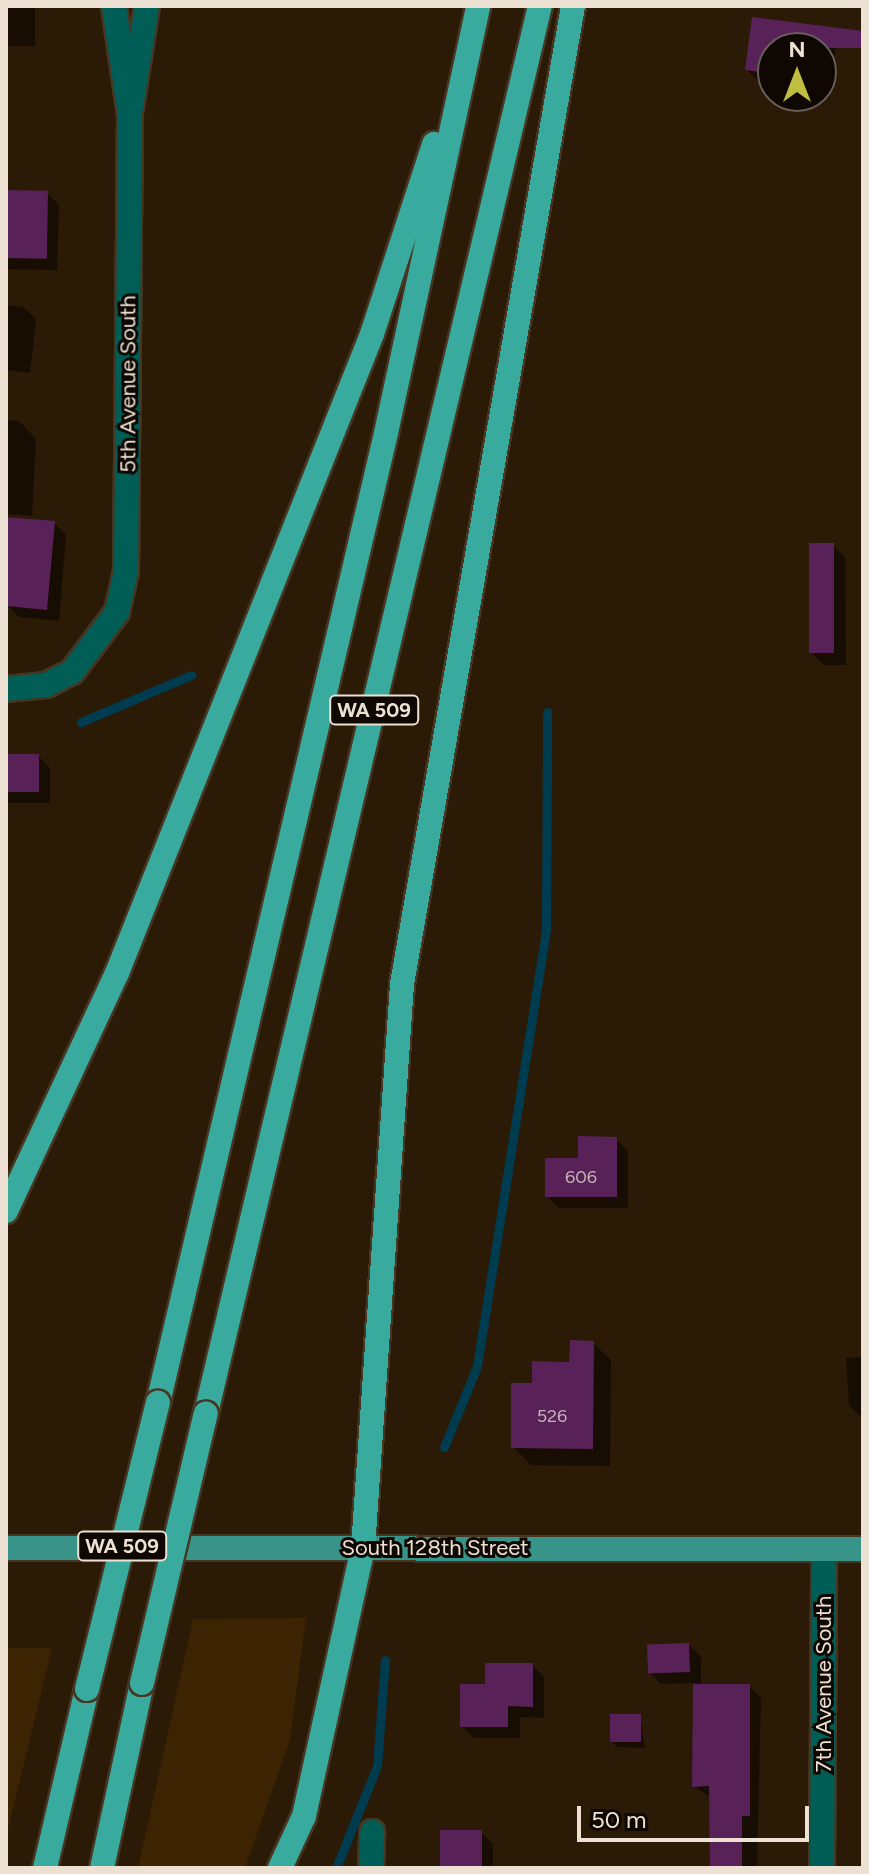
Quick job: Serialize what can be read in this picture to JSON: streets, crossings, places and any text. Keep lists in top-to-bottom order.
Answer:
{
  "streets": {
    "highway": ["WA 509"],
    "main road": ["South 128th Street"],
    "street": ["5th Avenue South", "7th Avenue South"]
  },
  "crossings": [
    ["South 128th Street", "7th Avenue South"]
  ],
  "house_numbers": ["606", "526"],
  "scale_bar": "50 m",
  "north": "top"
}
